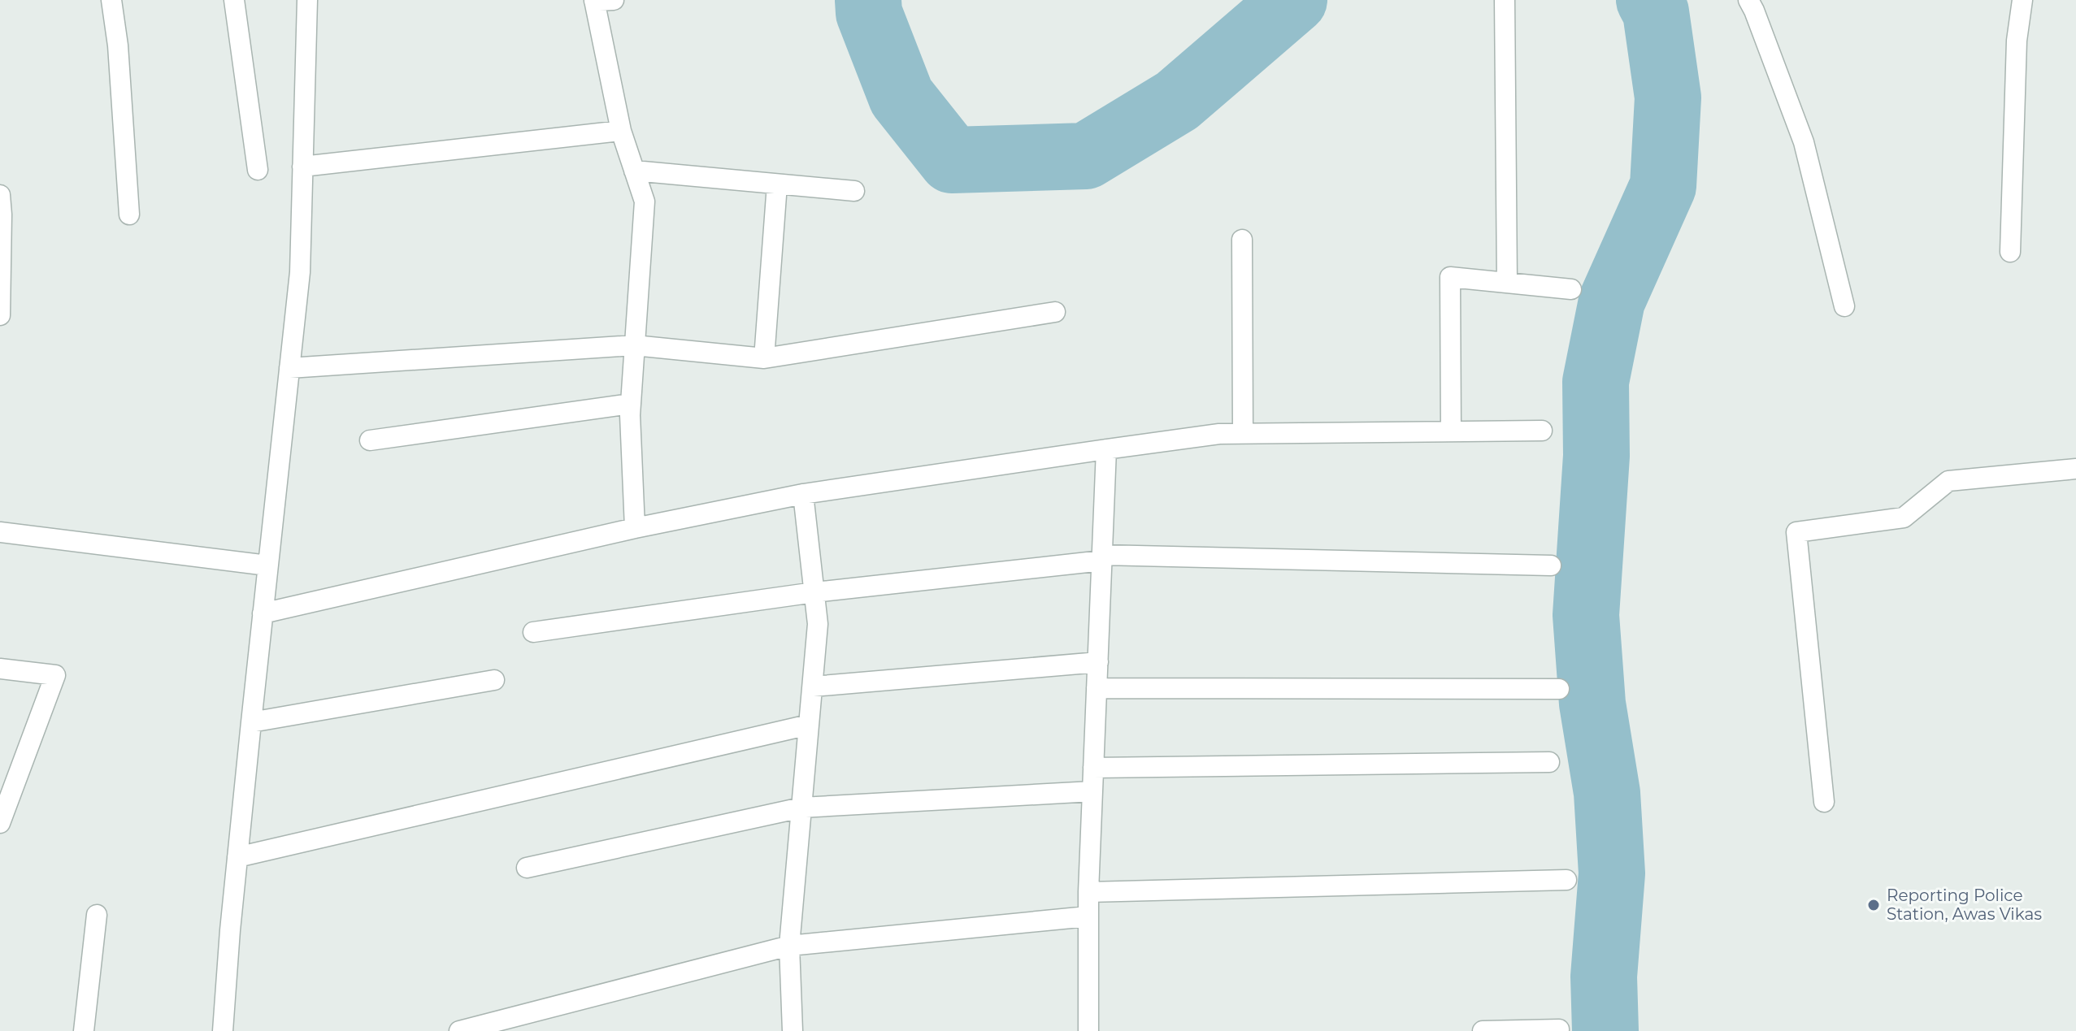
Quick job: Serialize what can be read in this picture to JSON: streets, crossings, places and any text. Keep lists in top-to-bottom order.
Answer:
{
  "places": ["Reporting Police Station, Awas Vikas"]
}
